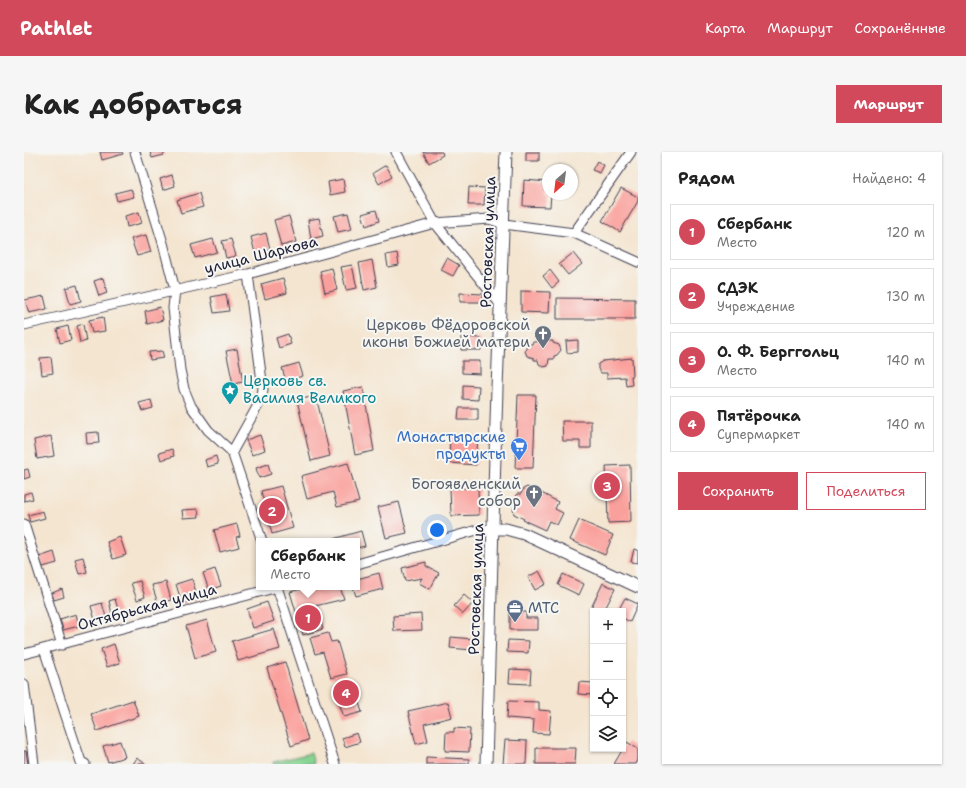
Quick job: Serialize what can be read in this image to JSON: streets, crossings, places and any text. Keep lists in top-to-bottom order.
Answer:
{
  "streets": {
    "main road": ["Ростовская улица"],
    "street": ["улица Шаркова", "Октябрьская улица"]
  },
  "crossings": [
    ["Ростовская улица", "улица Шаркова"]
  ],
  "places": {
    "church": ["Церковь Фёдоровской иконы Божией матери", "Богоявленский собор"],
    "place": ["Церковь св. Василия Великого"],
    "supermarket": ["Монастырские продукты"],
    "office": ["МТС"]
  },
  "north": "bottom left",
  "page": {
    "header": "Pathlet",
    "nav": ["Карта", "Маршрут", "Сохранённые"],
    "title": "Как добраться",
    "buttons": [
      "Маршрут",
      ["Сохранить", "Поделиться"]
    ],
    "heading": ["Рядом", "Найдено: 4"],
    "list": [
      {
        "mark": "1",
        "name": "Сбербанк",
        "note": "Место",
        "value": "120 m"
      },
      {
        "mark": "2",
        "name": "СДЭК",
        "note": "Учреждение",
        "value": "130 m"
      },
      {
        "mark": "3",
        "name": "О. Ф. Берггольц",
        "note": "Место",
        "value": "140 m"
      },
      {
        "mark": "4",
        "name": "Пятёрочка",
        "note": "Супермаркет",
        "value": "140 m"
      }
    ],
    "pins": [
      "3",
      "2",
      "1",
      "4"
    ],
    "popup": ["Сбербанк", "Место"],
    "map_buttons": ["+", "−"]
  }
}
